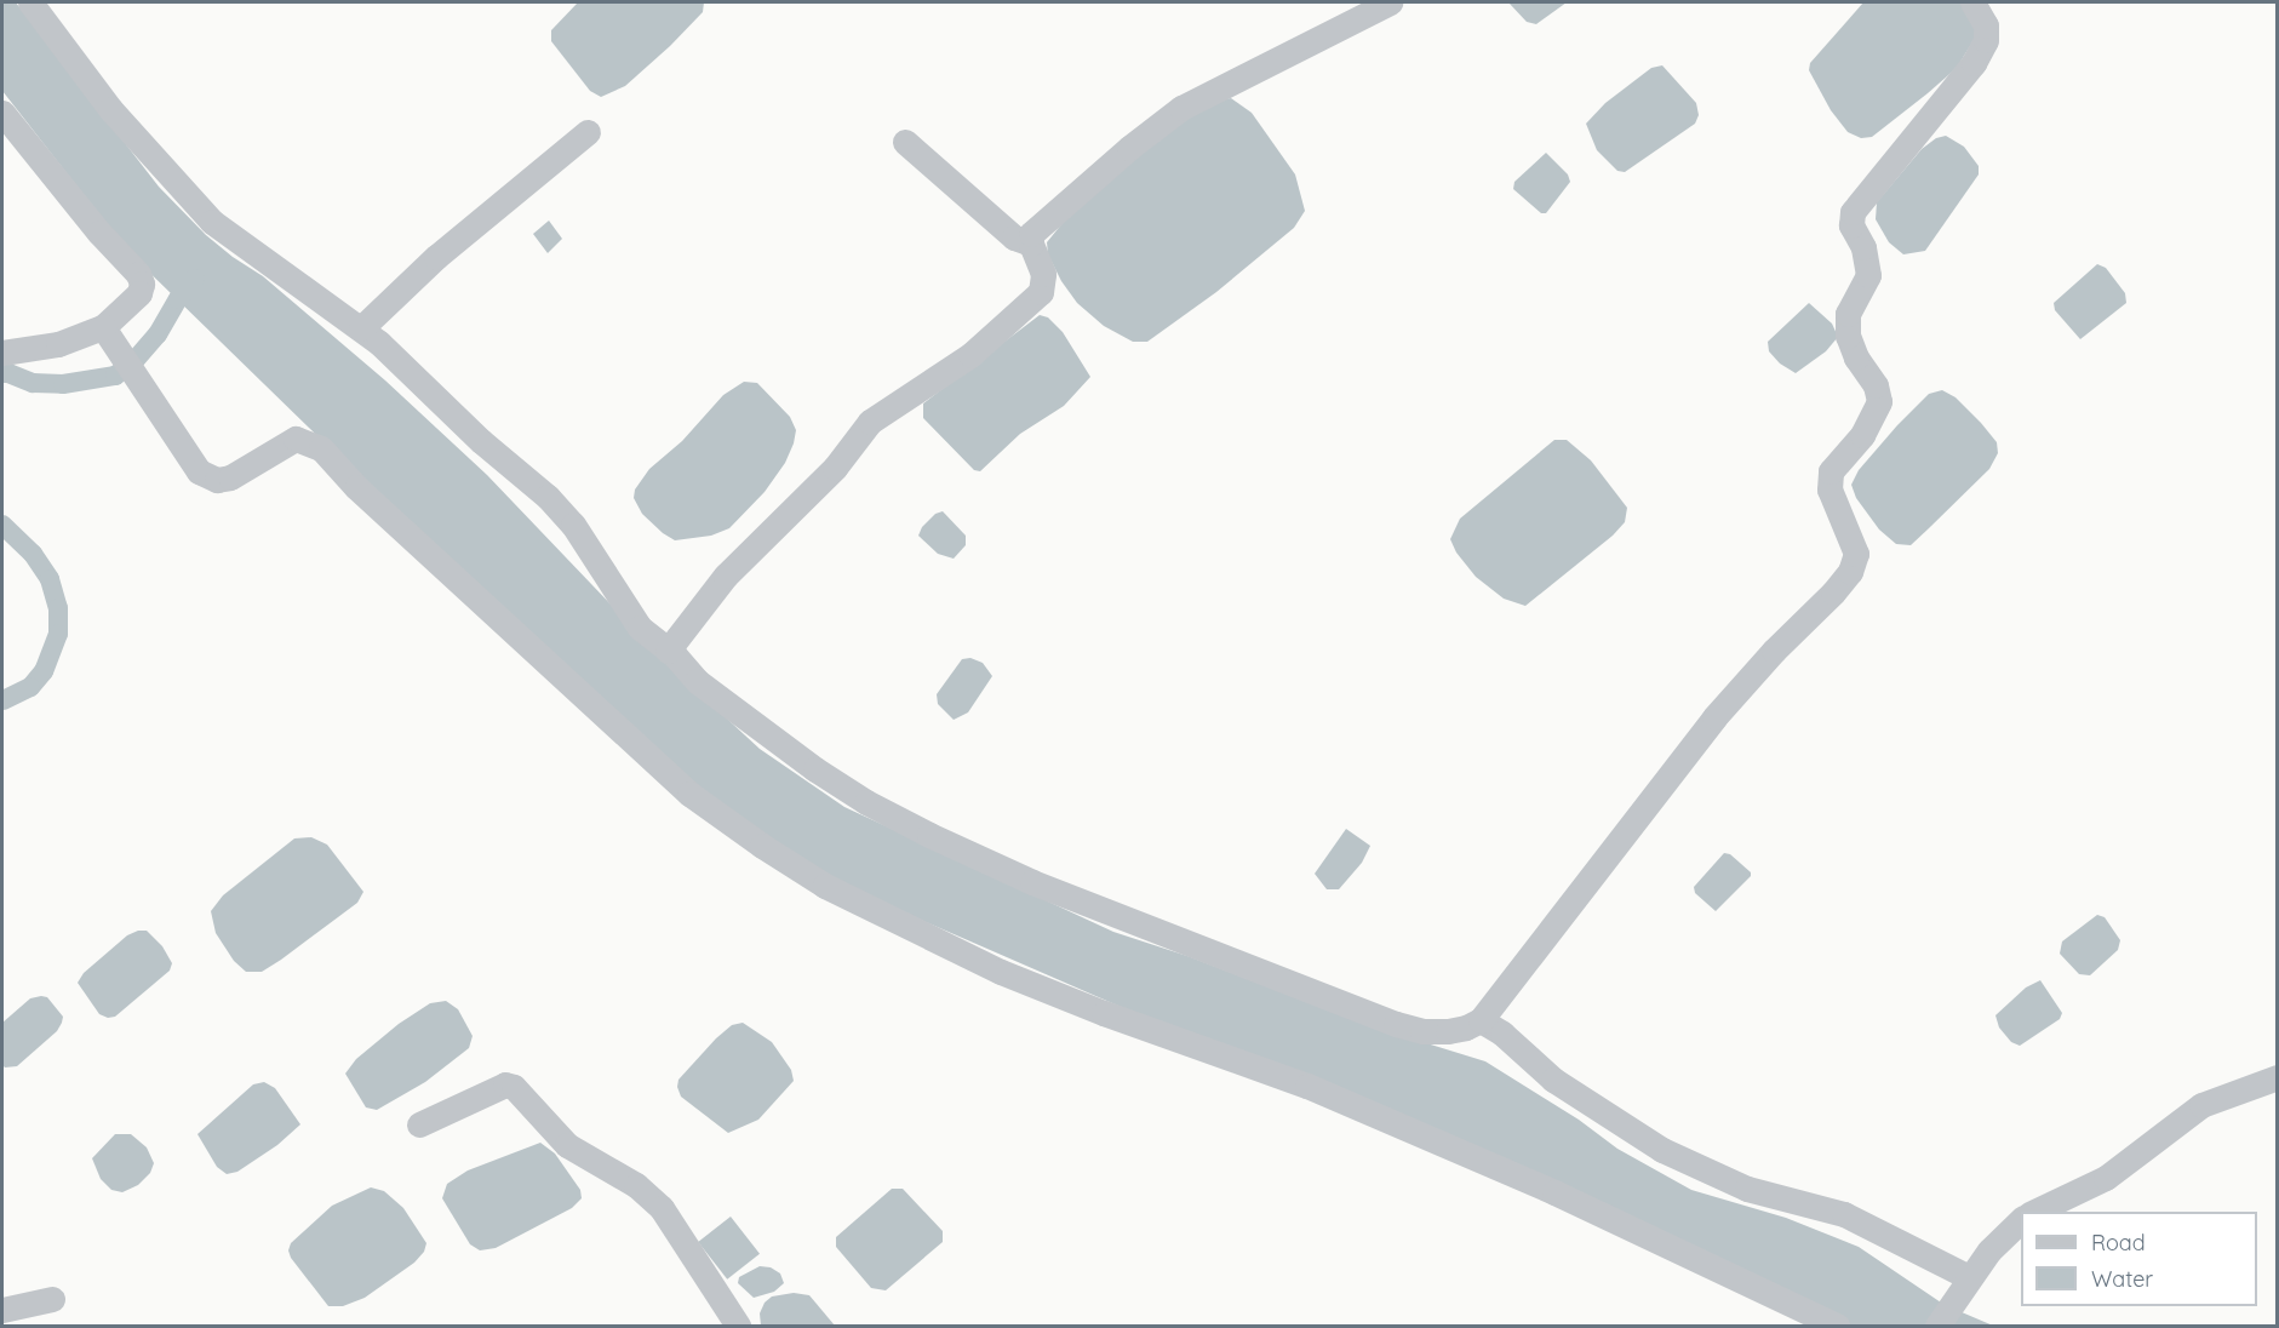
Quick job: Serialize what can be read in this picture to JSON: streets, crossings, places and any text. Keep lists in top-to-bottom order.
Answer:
{
  "legend": ["Road", "Water"]
}
